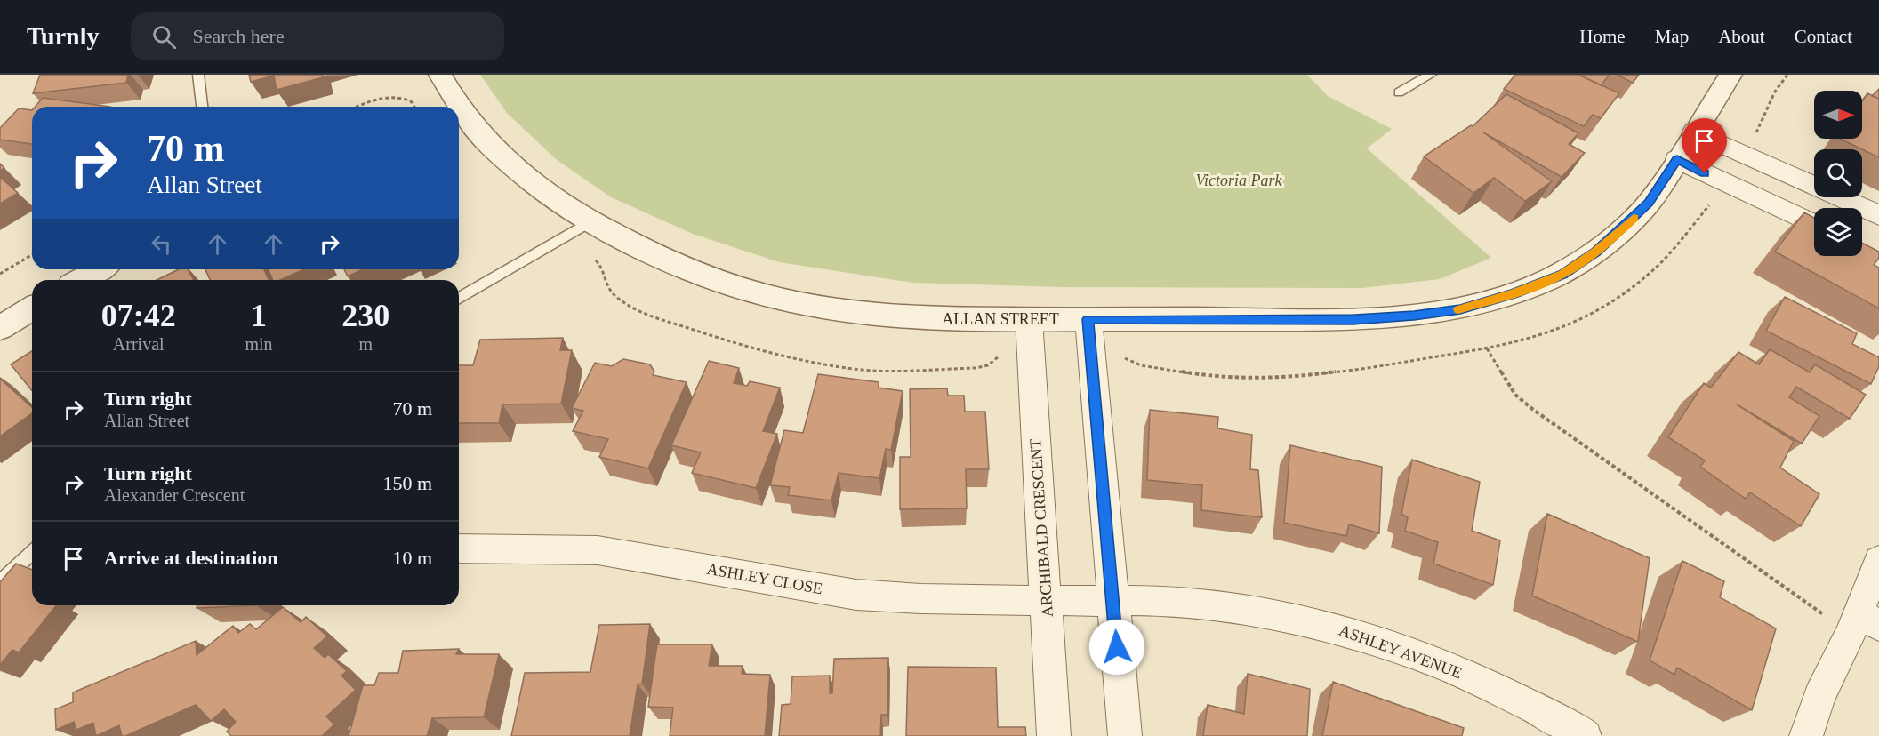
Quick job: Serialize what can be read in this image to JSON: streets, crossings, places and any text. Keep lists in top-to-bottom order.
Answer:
{
  "streets": {
    "street": [
      "ALLAN STREET",
      "ARCHIBALD CRESCENT",
      "ASHLEY CLOSE",
      "ASHLEY AVENUE"
    ]
  },
  "crossings": [
    ["ALLAN STREET", "ARCHIBALD CRESCENT"],
    ["ARCHIBALD CRESCENT", "ASHLEY CLOSE"],
    ["ARCHIBALD CRESCENT", "ASHLEY AVENUE"],
    ["ASHLEY CLOSE", "ASHLEY AVENUE"]
  ],
  "parks": ["Victoria Park"],
  "north": "right",
  "page": {
    "header": "Turnly",
    "search": "Search here",
    "nav": [
      "Home",
      "Map",
      "About",
      "Contact"
    ],
    "turn": ["70 m", "Allan Street"],
    "eta": [
      "07:42",
      "Arrival",
      "1",
      "min",
      "230",
      "m"
    ],
    "list": [
      {
        "name": "Turn right",
        "note": "Allan Street",
        "value": "70 m"
      },
      {
        "name": "Turn right",
        "note": "Alexander Crescent",
        "value": "150 m"
      },
      {
        "name": "Arrive at destination",
        "value": "10 m"
      }
    ]
  }
}
